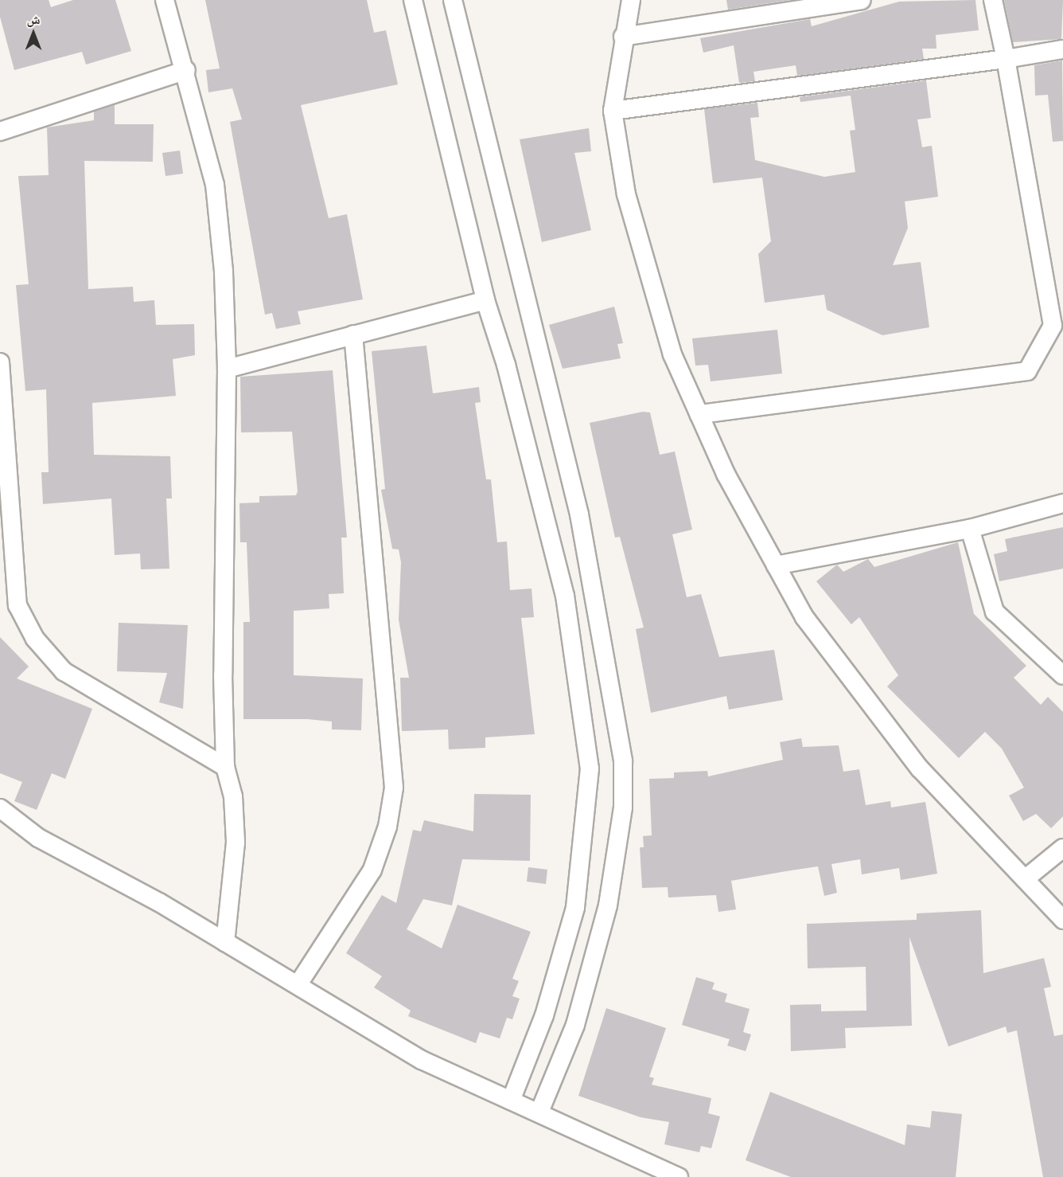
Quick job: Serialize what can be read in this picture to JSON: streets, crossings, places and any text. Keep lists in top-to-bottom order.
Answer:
{
  "north": "top"
}
